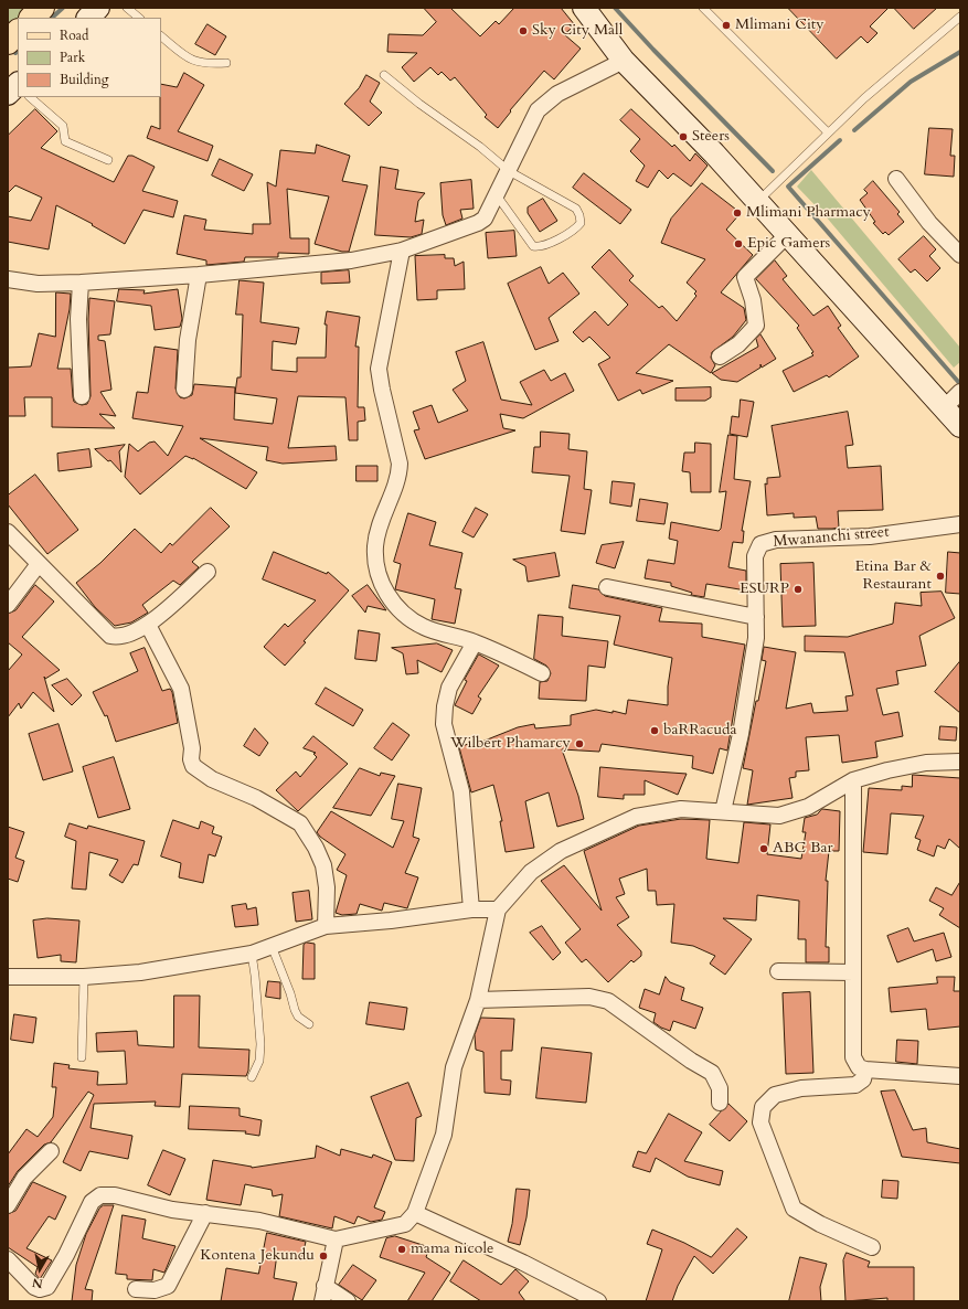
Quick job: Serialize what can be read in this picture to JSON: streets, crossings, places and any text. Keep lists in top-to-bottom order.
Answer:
{
  "streets": {
    "street": ["Mwananchi street"]
  },
  "places": [
    "Mlimani City",
    "Sky City Mall",
    "Steers",
    "Mlimani Pharmacy",
    "Epic Gamers",
    "Etina Bar & Restaurant",
    "ESURP",
    "baRRacuda",
    "Wilbert Phamarcy",
    "ABC Bar",
    "mama nicole",
    "Kontena Jekundu"
  ],
  "legend": ["Road", "Park", "Building"],
  "north": "bottom"
}
